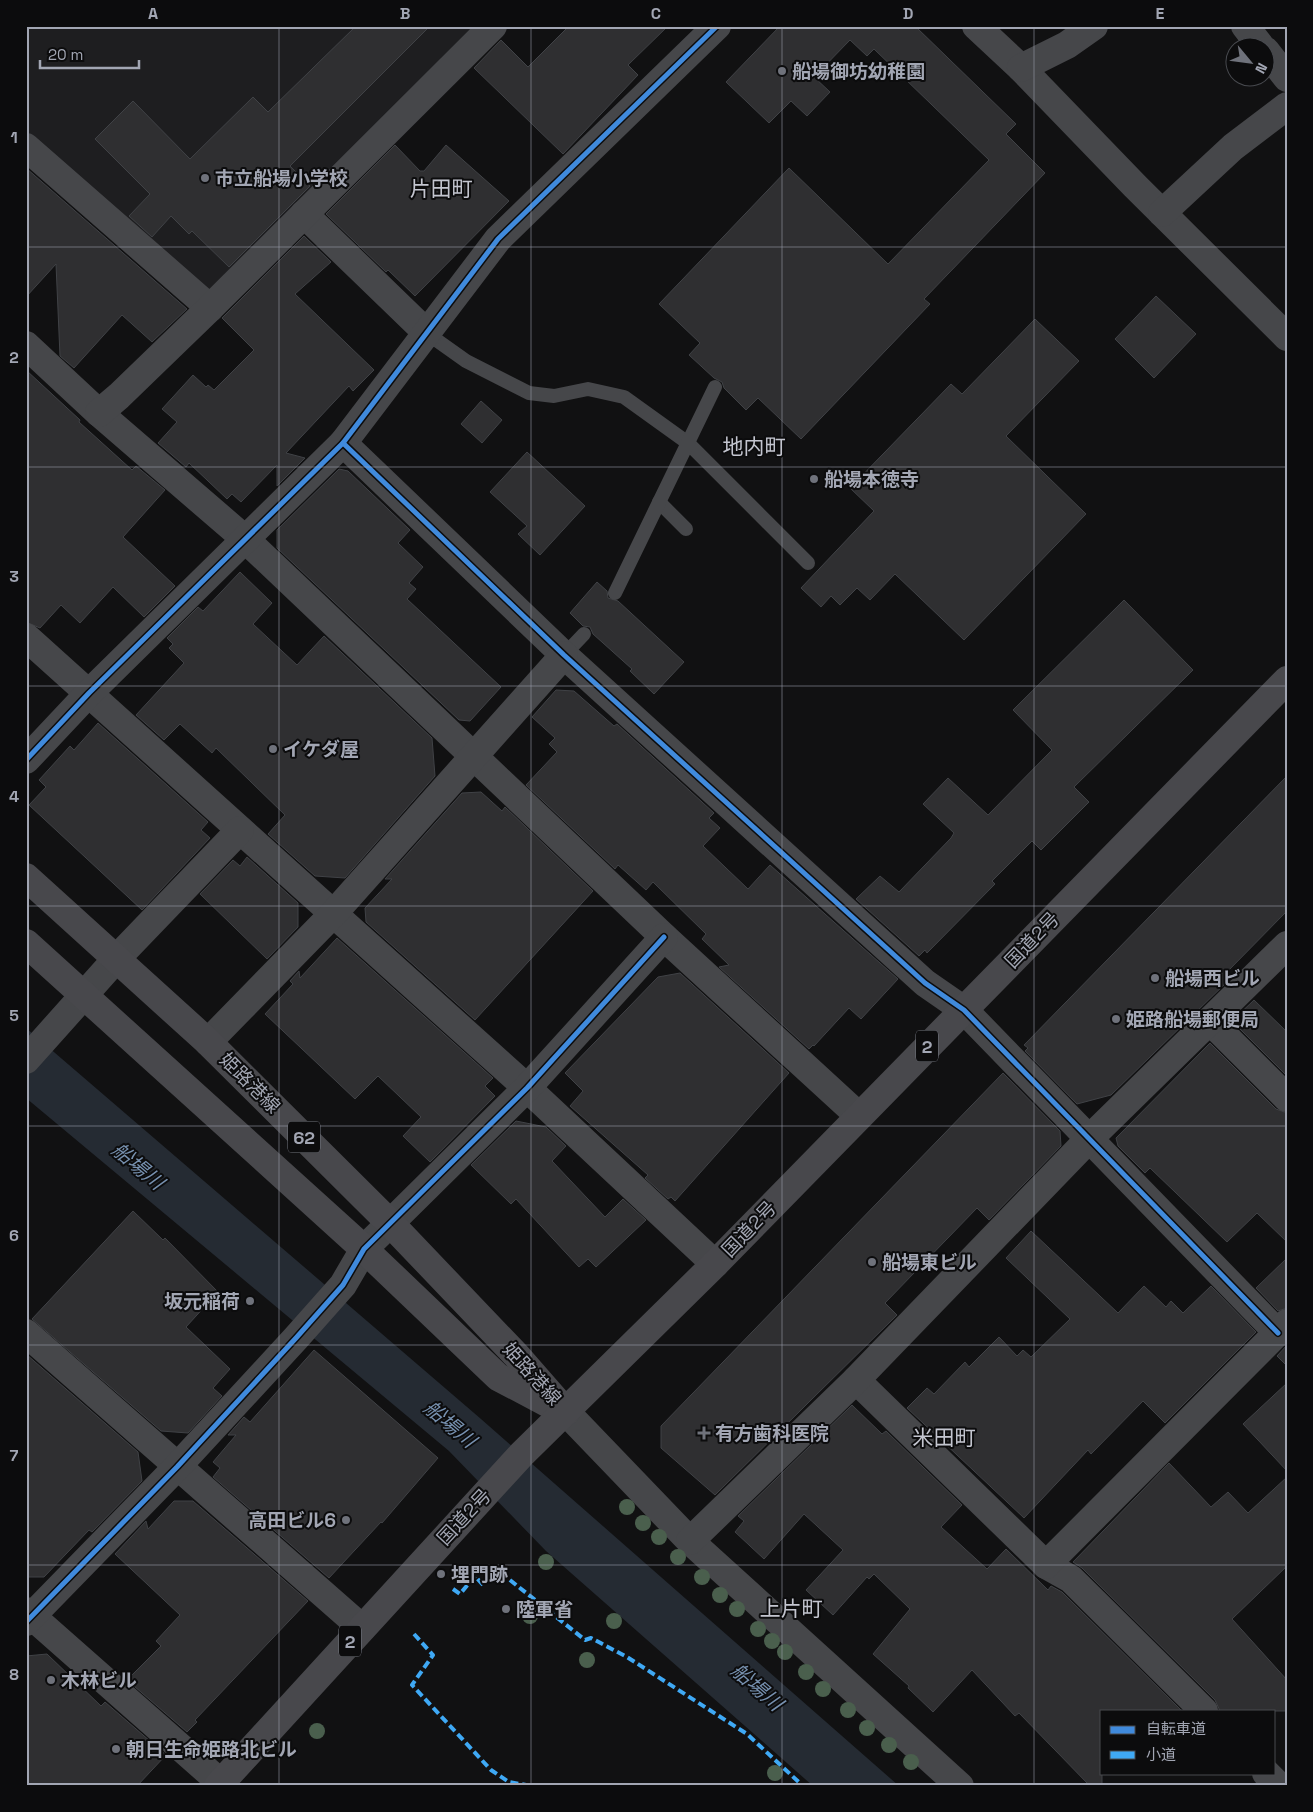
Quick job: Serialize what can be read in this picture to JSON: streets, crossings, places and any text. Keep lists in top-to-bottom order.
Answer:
{
  "streets": {
    "main road": [
      "国道2号",
      "2",
      "姫路港線",
      "62"
    ]
  },
  "crossings": [
    ["国道2号", "姫路港線"]
  ],
  "districts": [
    "片田町",
    "地内町",
    "米田町",
    "上片町"
  ],
  "water": ["船場川"],
  "places": {
    "other": [
      "船場御坊幼稚園",
      "市立船場小学校",
      "船場本徳寺",
      "イケダ屋",
      "船場西ビル",
      "姫路船場郵便局",
      "船場東ビル",
      "坂元稲荷",
      "高田ビル6",
      "埋門跡",
      "陸軍省",
      "木林ビル",
      "朝日生命姫路北ビル"
    ],
    "health": ["有方歯科医院"]
  },
  "legend": ["自転車道", "小道"],
  "scale_bar": "20 m",
  "north": "bottom right",
  "grid": {
    "columns": [
      "A",
      "B",
      "C",
      "D",
      "E"
    ],
    "rows": [
      "1",
      "2",
      "3",
      "4",
      "5",
      "6",
      "7",
      "8"
    ]
  }
}
